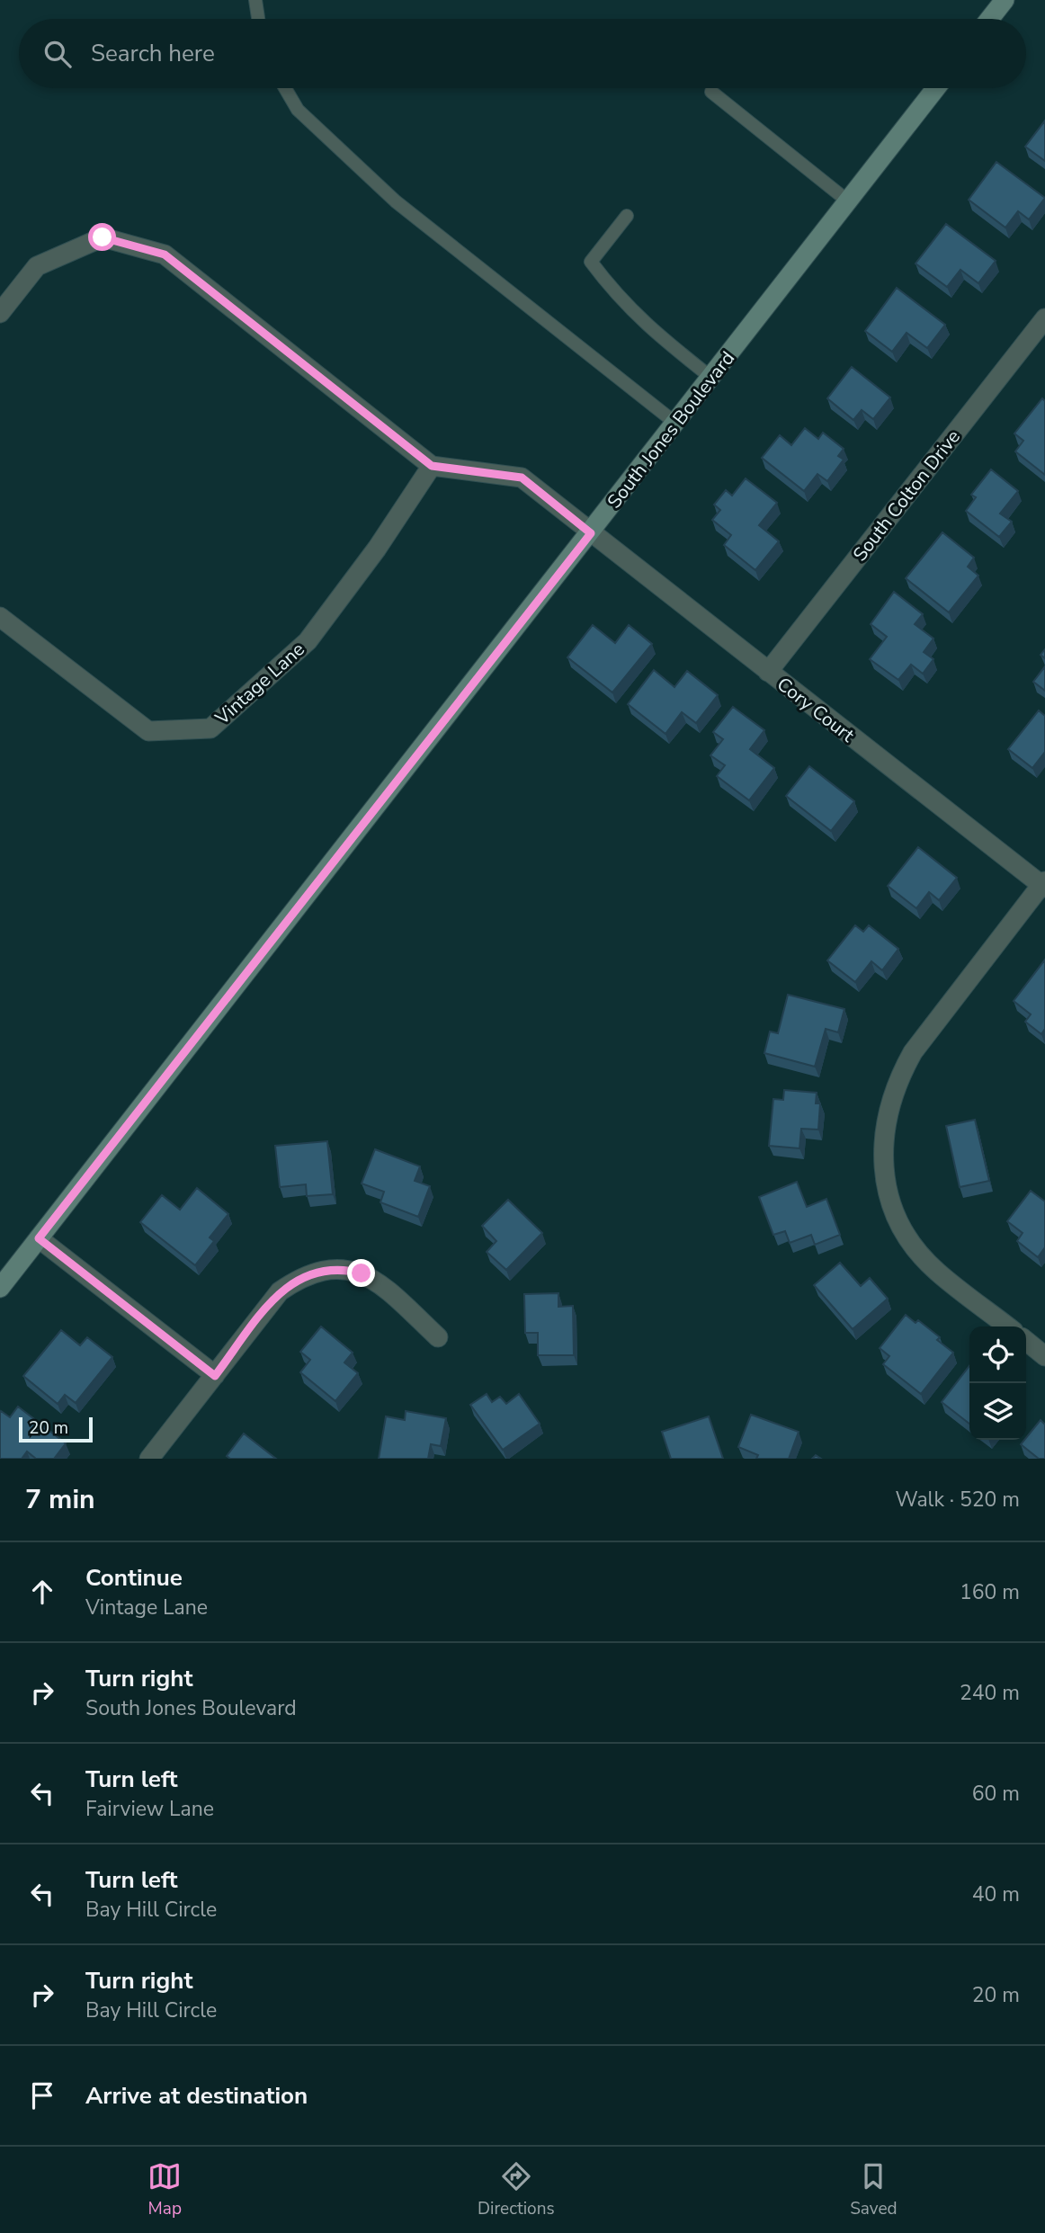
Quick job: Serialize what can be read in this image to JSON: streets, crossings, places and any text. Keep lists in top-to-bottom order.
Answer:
{
  "streets": {
    "street": [
      "South Jones Boulevard",
      "South Colton Drive",
      "Vintage Lane",
      "Cory Court"
    ]
  },
  "crossings": [
    ["South Jones Boulevard", "Cory Court"],
    ["South Colton Drive", "Cory Court"]
  ],
  "scale_bar": "20 m",
  "page": {
    "search": "Search here",
    "scale": "20 m",
    "heading": ["7 min", "Walk · 520 m"],
    "list": [
      ["Continue", "Vintage Lane", "160 m"],
      ["Turn right", "South Jones Boulevard", "240 m"],
      ["Turn left", "Fairview Lane", "60 m"],
      ["Turn left", "Bay Hill Circle", "40 m"],
      ["Turn right", "Bay Hill Circle", "20 m"],
      "Arrive at destination"
    ],
    "nav": ["Map", "Directions", "Saved"]
  }
}
